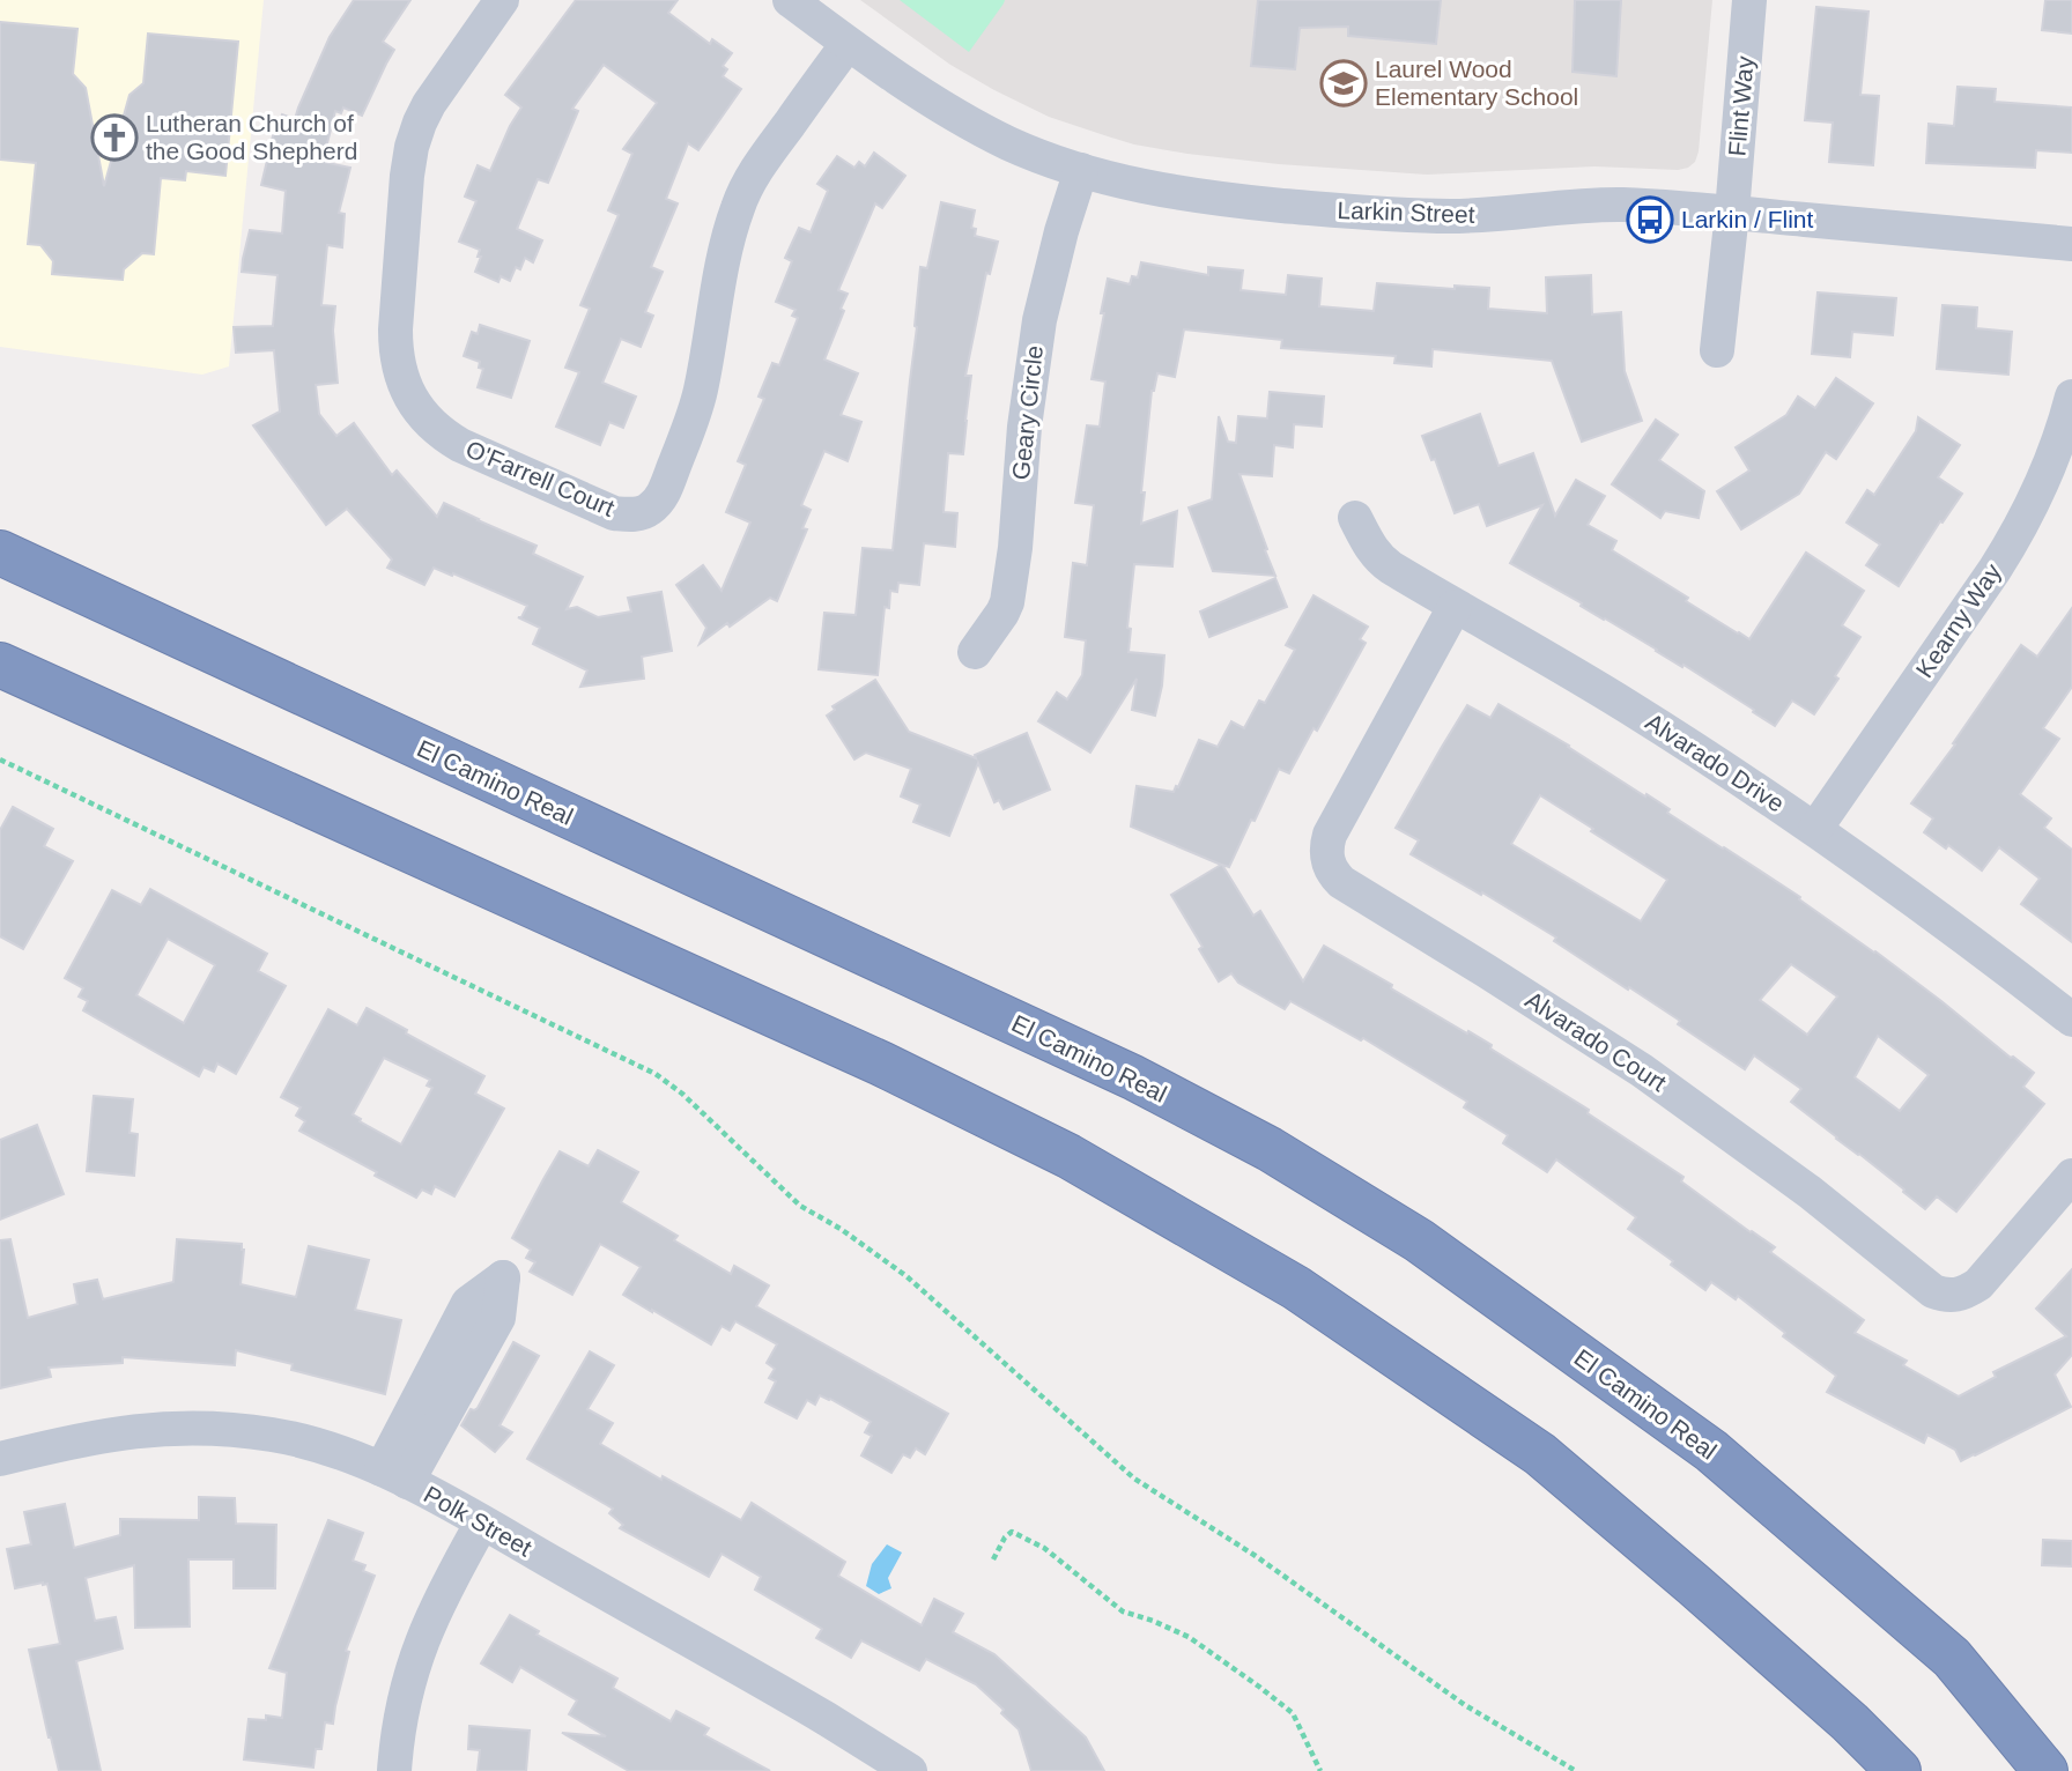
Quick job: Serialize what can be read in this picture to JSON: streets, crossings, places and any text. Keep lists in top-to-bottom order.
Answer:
{
  "streets": {
    "highway": ["El Camino Real"],
    "street": [
      "Flint Way",
      "Larkin Street",
      "Geary Circle",
      "O'Farrell Court",
      "Kearny Way",
      "Alvarado Drive",
      "Alvarado Court",
      "Polk Street"
    ]
  },
  "crossings": [
    ["Flint Way", "Larkin Street"],
    ["Larkin Street", "Geary Circle"],
    ["Larkin Street", "O'Farrell Court"],
    ["Kearny Way", "Alvarado Drive"],
    ["Alvarado Drive", "Alvarado Court"]
  ],
  "places": {
    "school or university": ["Laurel Wood Elementary School"],
    "church": ["Lutheran Church of the Good Shepherd"],
    "bus stop": ["Larkin / Flint"]
  }
}
